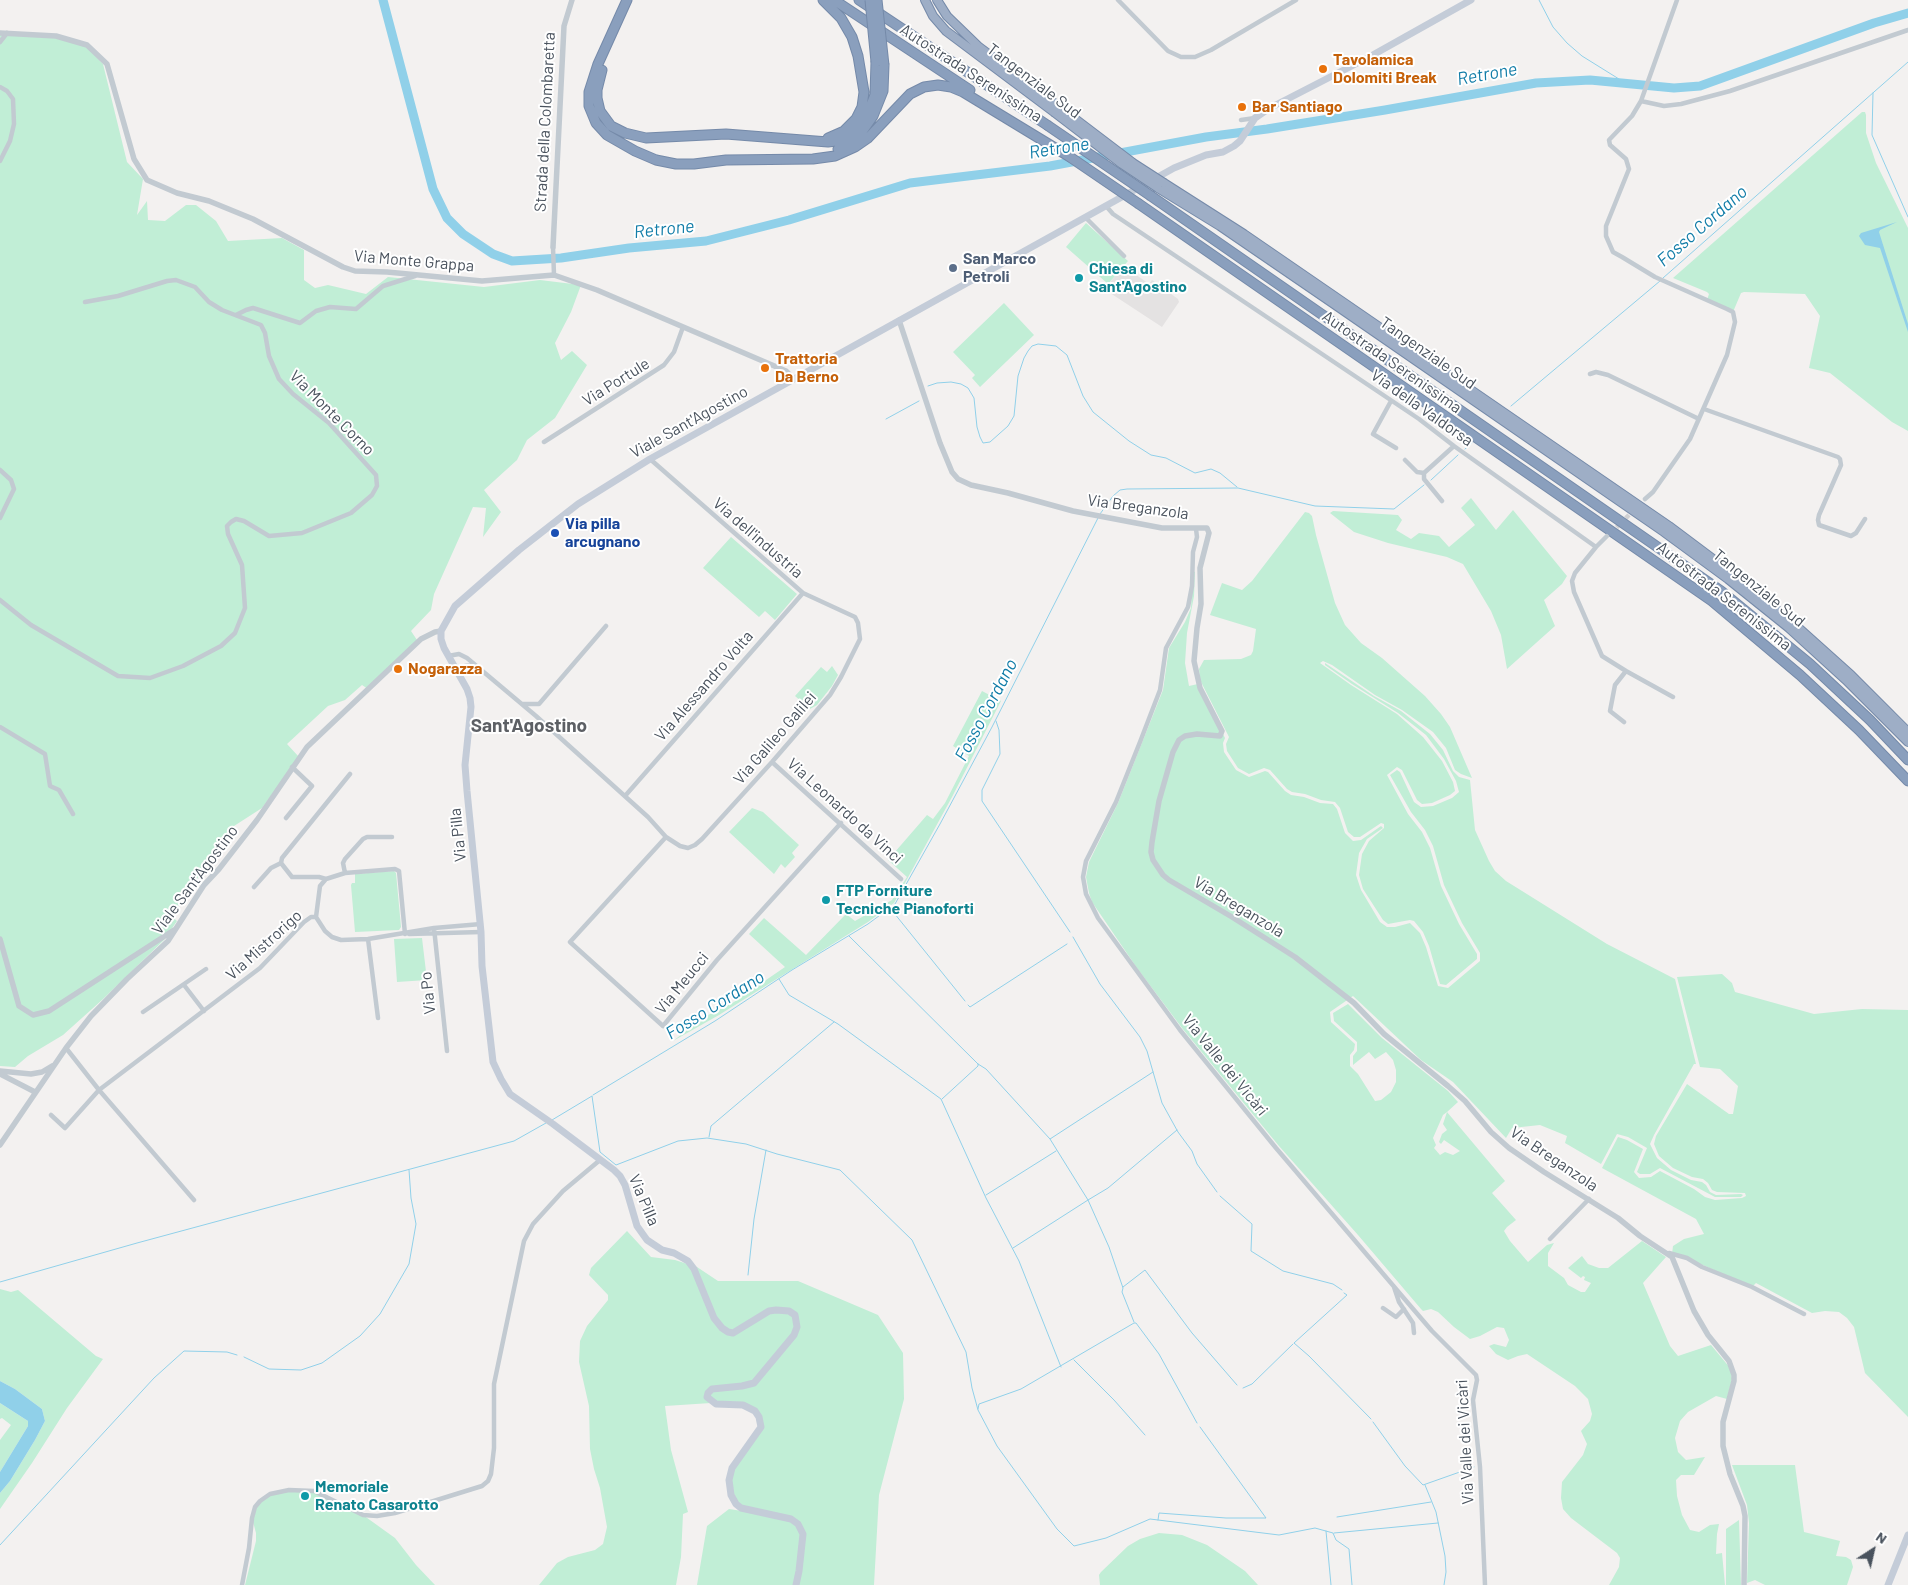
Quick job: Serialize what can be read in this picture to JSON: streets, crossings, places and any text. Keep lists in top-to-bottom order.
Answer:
{
  "streets": {
    "highway": ["Autostrada Serenissima", "Tangenziale Sud"],
    "main road": ["Viale Sant'Agostino", "Via Pilla"],
    "street": [
      "Strada della Colombaretta",
      "Via Monte Grappa",
      "Via Portule",
      "Via della Valdorsa",
      "Via Monte Corno",
      "Via Breganzola",
      "Via dell'industria",
      "Via Alessandro Volta",
      "Via Galileo Galilei",
      "Via Leonardo da Vinci",
      "Via Mistrorigo",
      "Via Meucci",
      "Via Po",
      "Via Valle dei Vicàri"
    ]
  },
  "crossings": [
    ["Via Monte Grappa", "Via Portule"],
    ["Via Monte Grappa", "Viale Sant'Agostino"],
    ["Via della Valdorsa", "Viale Sant'Agostino"],
    ["Viale Sant'Agostino", "Via Breganzola"],
    ["Viale Sant'Agostino", "Via dell'industria"],
    ["Viale Sant'Agostino", "Via Pilla"],
    ["Via Breganzola", "Via Valle dei Vicàri"],
    ["Via dell'industria", "Via Alessandro Volta"],
    ["Via dell'industria", "Via Galileo Galilei"],
    ["Via Galileo Galilei", "Via Leonardo da Vinci"],
    ["Via Galileo Galilei", "Via Meucci"],
    ["Via Leonardo da Vinci", "Via Meucci"]
  ],
  "districts": ["Sant'Agostino"],
  "water": ["Retrone", "Fosso Cordano"],
  "places": [
    "Tavolamica Dolomiti Break",
    "Bar Santiago",
    "San Marco Petroli",
    "Chiesa di Sant'Agostino",
    "Trattoria Da Berno",
    "Via pilla arcugnano",
    "Nogarazza",
    "FTP Forniture Tecniche Pianoforti",
    "Memoriale Renato Casarotto"
  ],
  "north": "top right"
}
